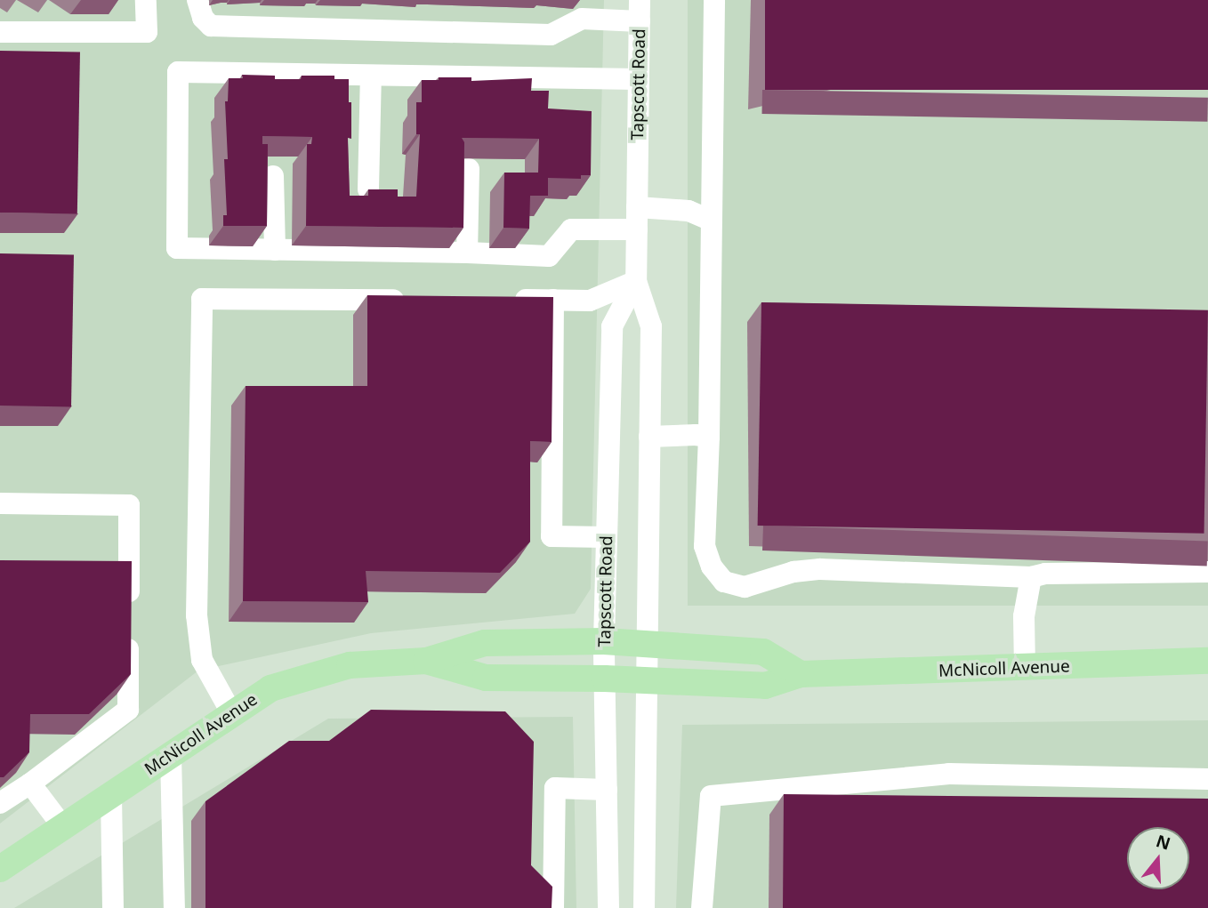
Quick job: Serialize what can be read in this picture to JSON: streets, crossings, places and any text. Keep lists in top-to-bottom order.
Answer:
{
  "streets": {
    "main road": ["McNicoll Avenue"],
    "street": ["Tapscott Road"]
  },
  "crossings": [
    ["Tapscott Road", "McNicoll Avenue"]
  ],
  "north": "top"
}
